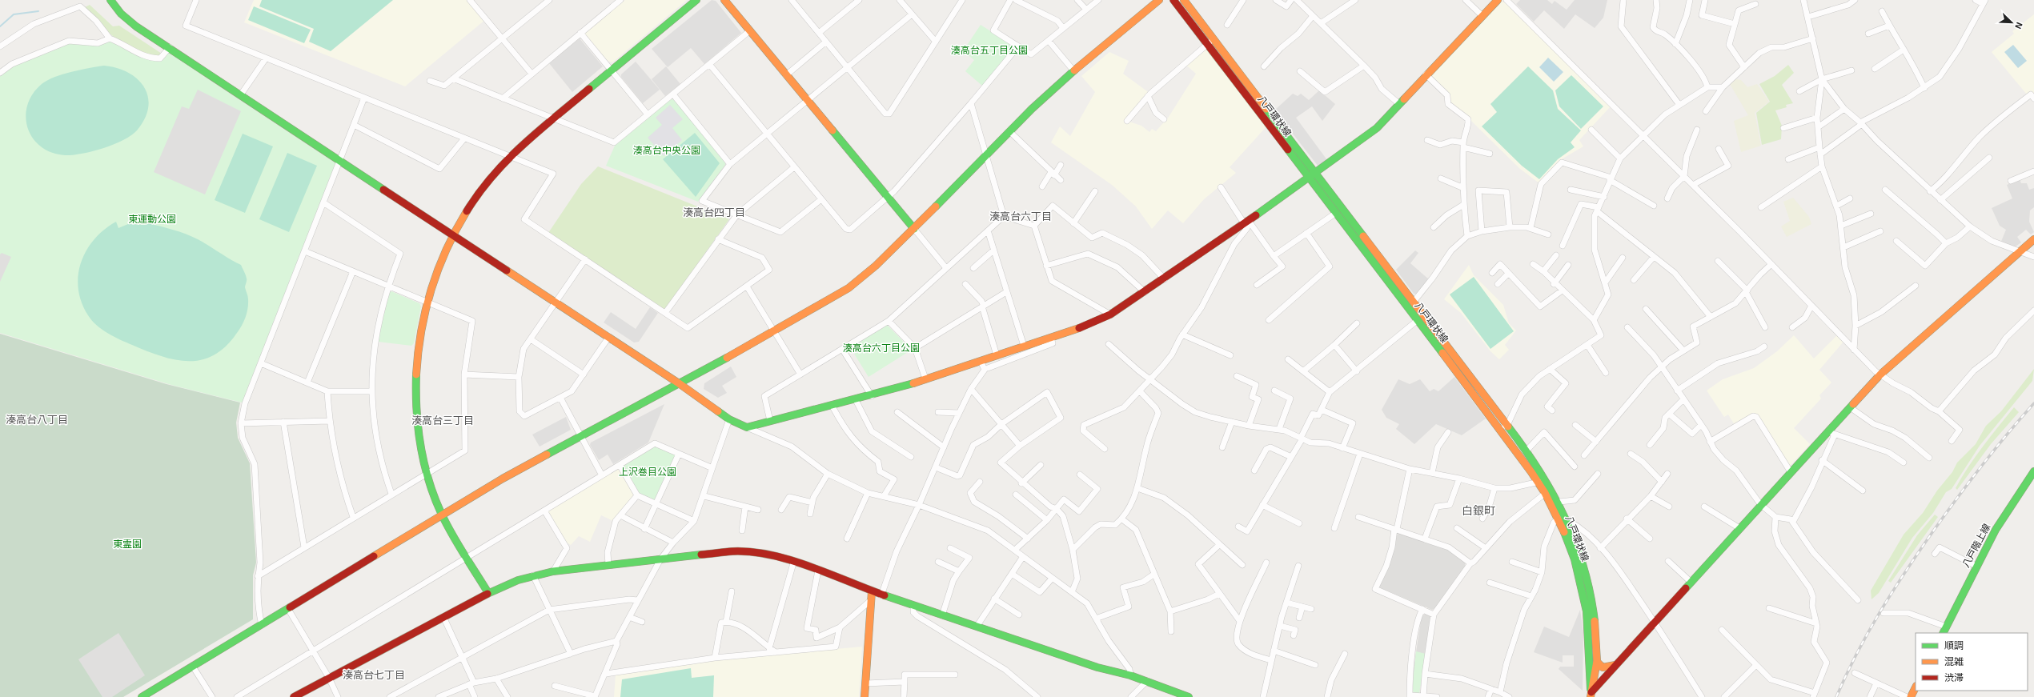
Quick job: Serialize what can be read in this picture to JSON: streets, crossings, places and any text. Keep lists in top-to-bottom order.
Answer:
{
  "streets": {
    "street": ["八戸環状線", "八戸階上線"]
  },
  "districts": [
    "湊高台四丁目",
    "湊高台六丁目",
    "湊高台八丁目",
    "湊高台三丁目",
    "白銀町",
    "湊高台七丁目"
  ],
  "parks": [
    "湊高台五丁目公園",
    "湊高台中央公園",
    "東運動公園",
    "湊高台六丁目公園",
    "上沢巻目公園",
    "東霊園"
  ],
  "legend": ["順調", "混雑", "渋滞"],
  "north": "bottom right"
}
